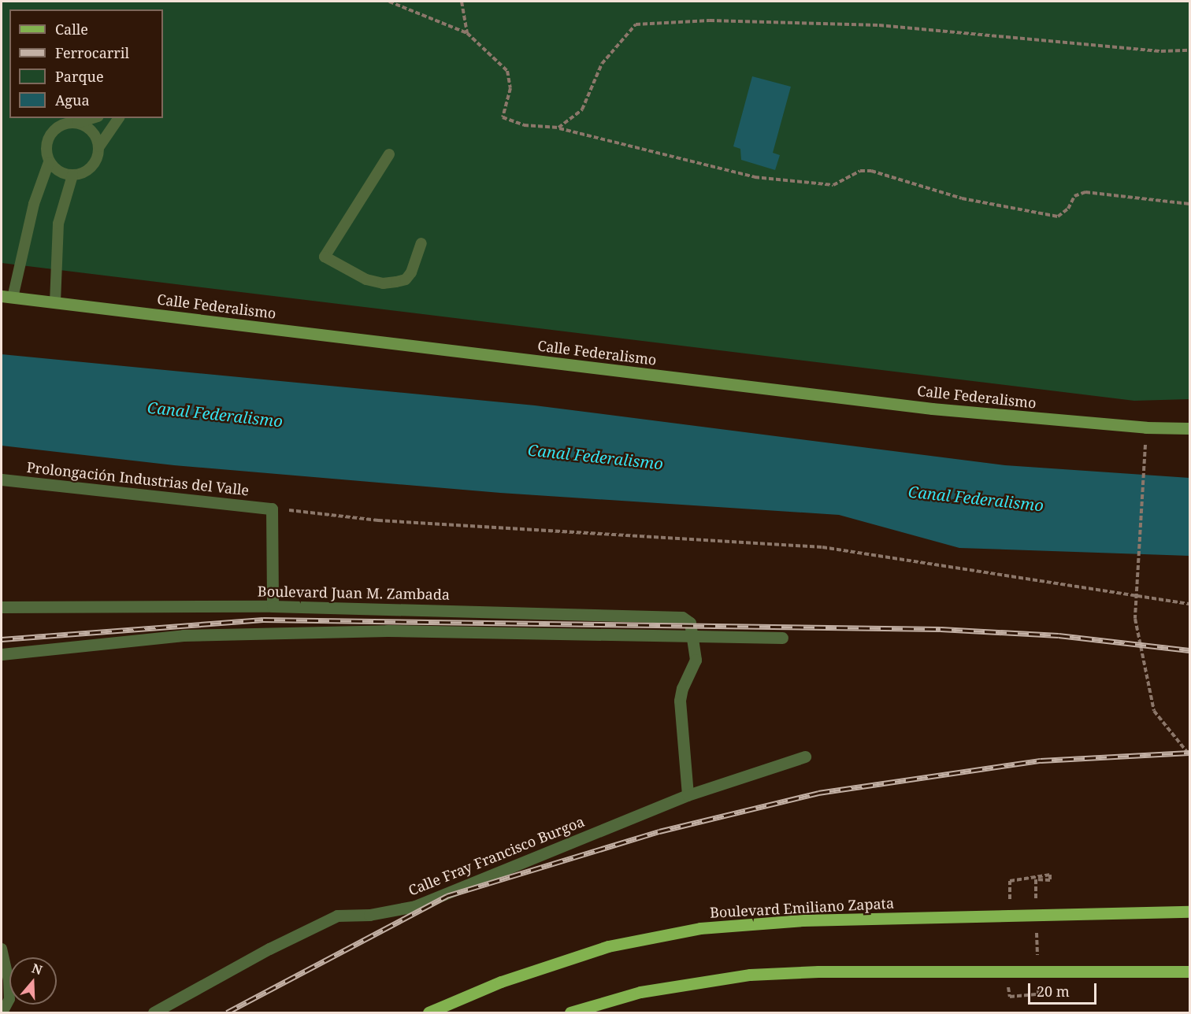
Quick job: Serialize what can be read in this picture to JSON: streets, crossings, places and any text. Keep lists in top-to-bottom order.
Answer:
{
  "streets": {
    "main road": ["Calle Federalismo", "Boulevard Emiliano Zapata"],
    "street": ["Prolongación Industrias del Valle", "Boulevard Juan M. Zambada", "Calle Fray Francisco Burgoa"]
  },
  "water": ["Canal Federalismo"],
  "legend": [
    "Calle",
    "Ferrocarril",
    "Parque",
    "Agua"
  ],
  "scale_bar": "20 m",
  "north": "top"
}
